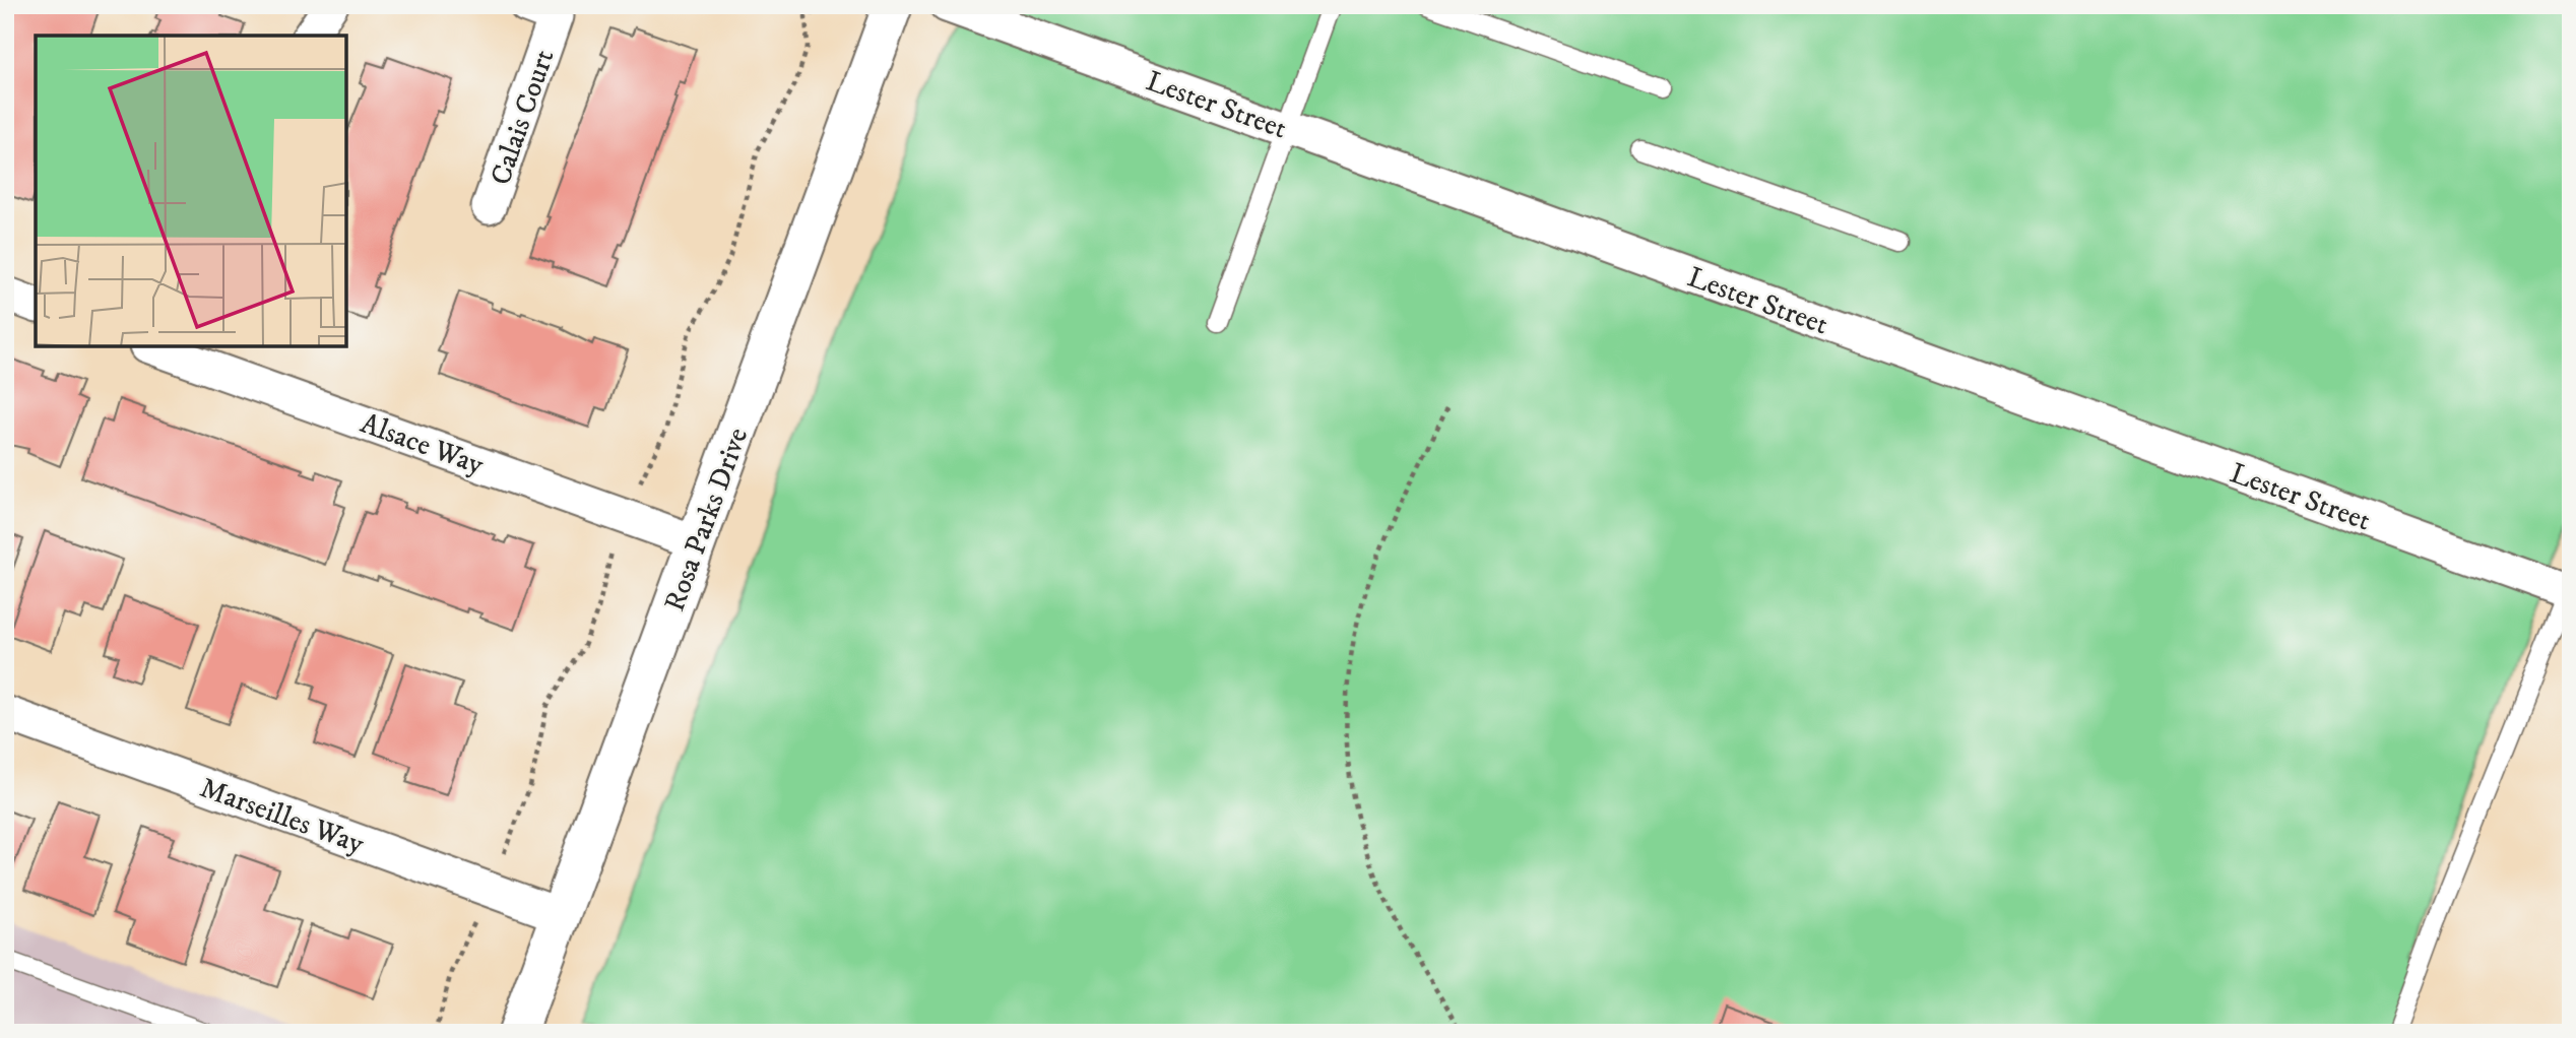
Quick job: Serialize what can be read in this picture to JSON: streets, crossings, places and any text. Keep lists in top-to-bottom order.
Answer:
{
  "streets": {
    "street": [
      "Lester Street",
      "Calais Court",
      "Alsace Way",
      "Rosa Parks Drive",
      "Marseilles Way"
    ]
  },
  "crossings": [
    ["Alsace Way", "Rosa Parks Drive"],
    ["Rosa Parks Drive", "Marseilles Way"]
  ]
}
